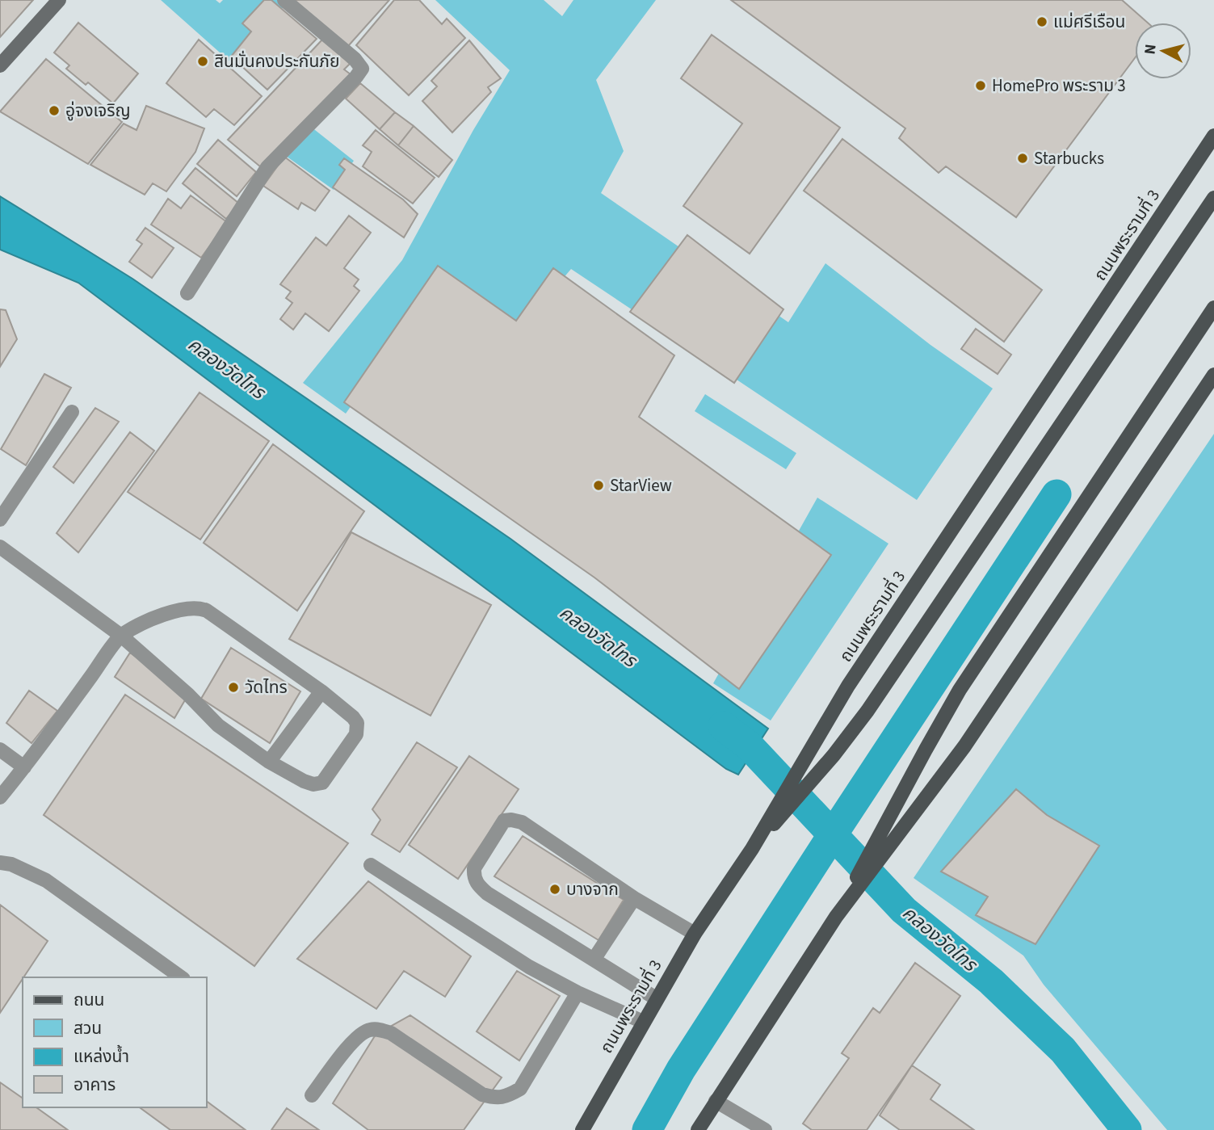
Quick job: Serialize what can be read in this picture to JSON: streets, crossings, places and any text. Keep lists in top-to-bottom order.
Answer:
{
  "streets": {
    "main road": ["ถนนพระรามที่ 3"]
  },
  "water": ["คลองวัดไทร"],
  "places": [
    "แม่ศรีเรือน",
    "สินมั่นคงประกันภัย",
    "HomePro พระราม 3",
    "อู่จงเจริญ",
    "Starbucks",
    "StarView",
    "วัดไทร",
    "บางจาก"
  ],
  "legend": [
    "ถนน",
    "สวน",
    "แหล่งน้ำ",
    "อาคาร"
  ],
  "north": "left"
}
